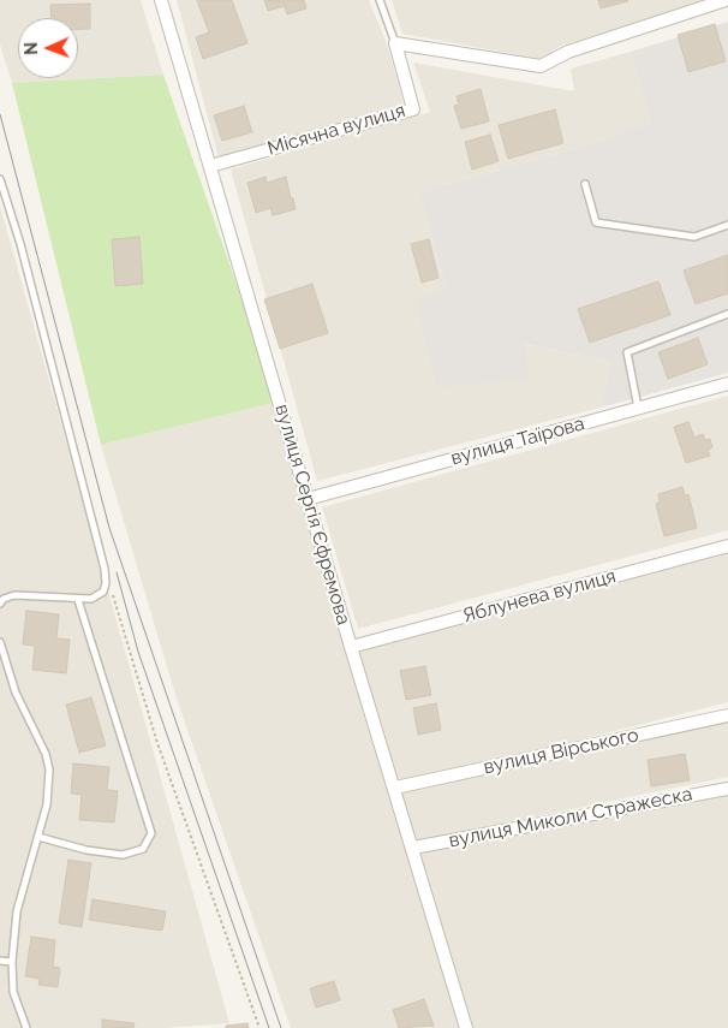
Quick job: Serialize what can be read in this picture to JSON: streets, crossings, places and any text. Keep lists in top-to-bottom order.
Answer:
{
  "streets": {
    "street": [
      "Місячна вулиця",
      "вулиця Таїрова",
      "вулиця Сергія Єфремова",
      "Яблунева вулиця",
      "вулиця Вірського",
      "вулиця Миколи Стражеска"
    ]
  },
  "crossings": [
    ["Місячна вулиця", "вулиця Сергія Єфремова"],
    ["вулиця Таїрова", "вулиця Сергія Єфремова"],
    ["вулиця Сергія Єфремова", "Яблунева вулиця"],
    ["вулиця Сергія Єфремова", "вулиця Вірського"],
    ["вулиця Сергія Єфремова", "вулиця Миколи Стражеска"]
  ],
  "north": "left"
}
